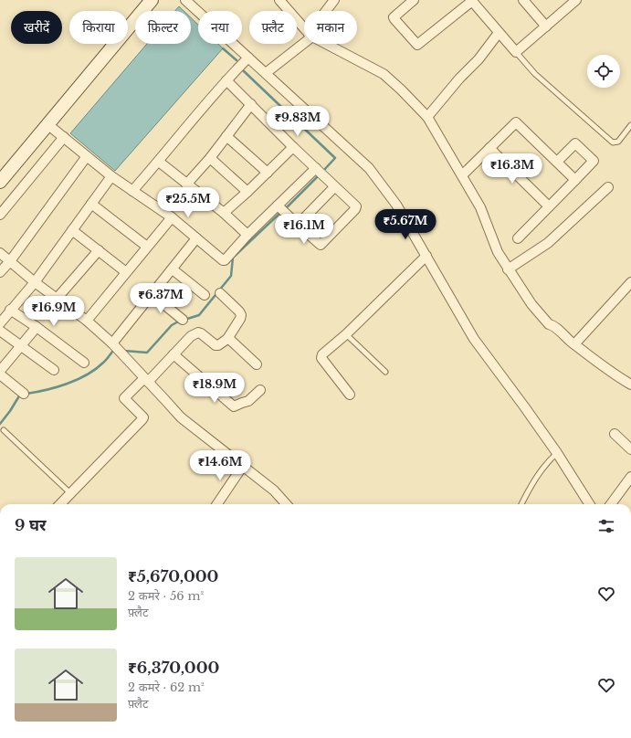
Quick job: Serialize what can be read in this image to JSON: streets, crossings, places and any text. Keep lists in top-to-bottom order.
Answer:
{
  "page": {
    "chip": [
      "खरीदें",
      "किराया",
      "फ़िल्टर",
      "नया",
      "फ़्लैट",
      "मकान"
    ],
    "price": [
      "₹9.83M",
      "₹16.3M",
      "₹25.5M",
      "₹5.67M",
      "₹16.1M",
      "₹6.37M",
      "₹16.9M",
      "₹18.9M",
      "₹14.6M"
    ],
    "heading": "9 घर",
    "list": [
      {
        "name": "₹5,670,000",
        "note": "2 कमरे · 56 m² · फ़्लैट"
      },
      {
        "name": "₹6,370,000",
        "note": "2 कमरे · 62 m² · फ़्लैट"
      }
    ]
  }
}
